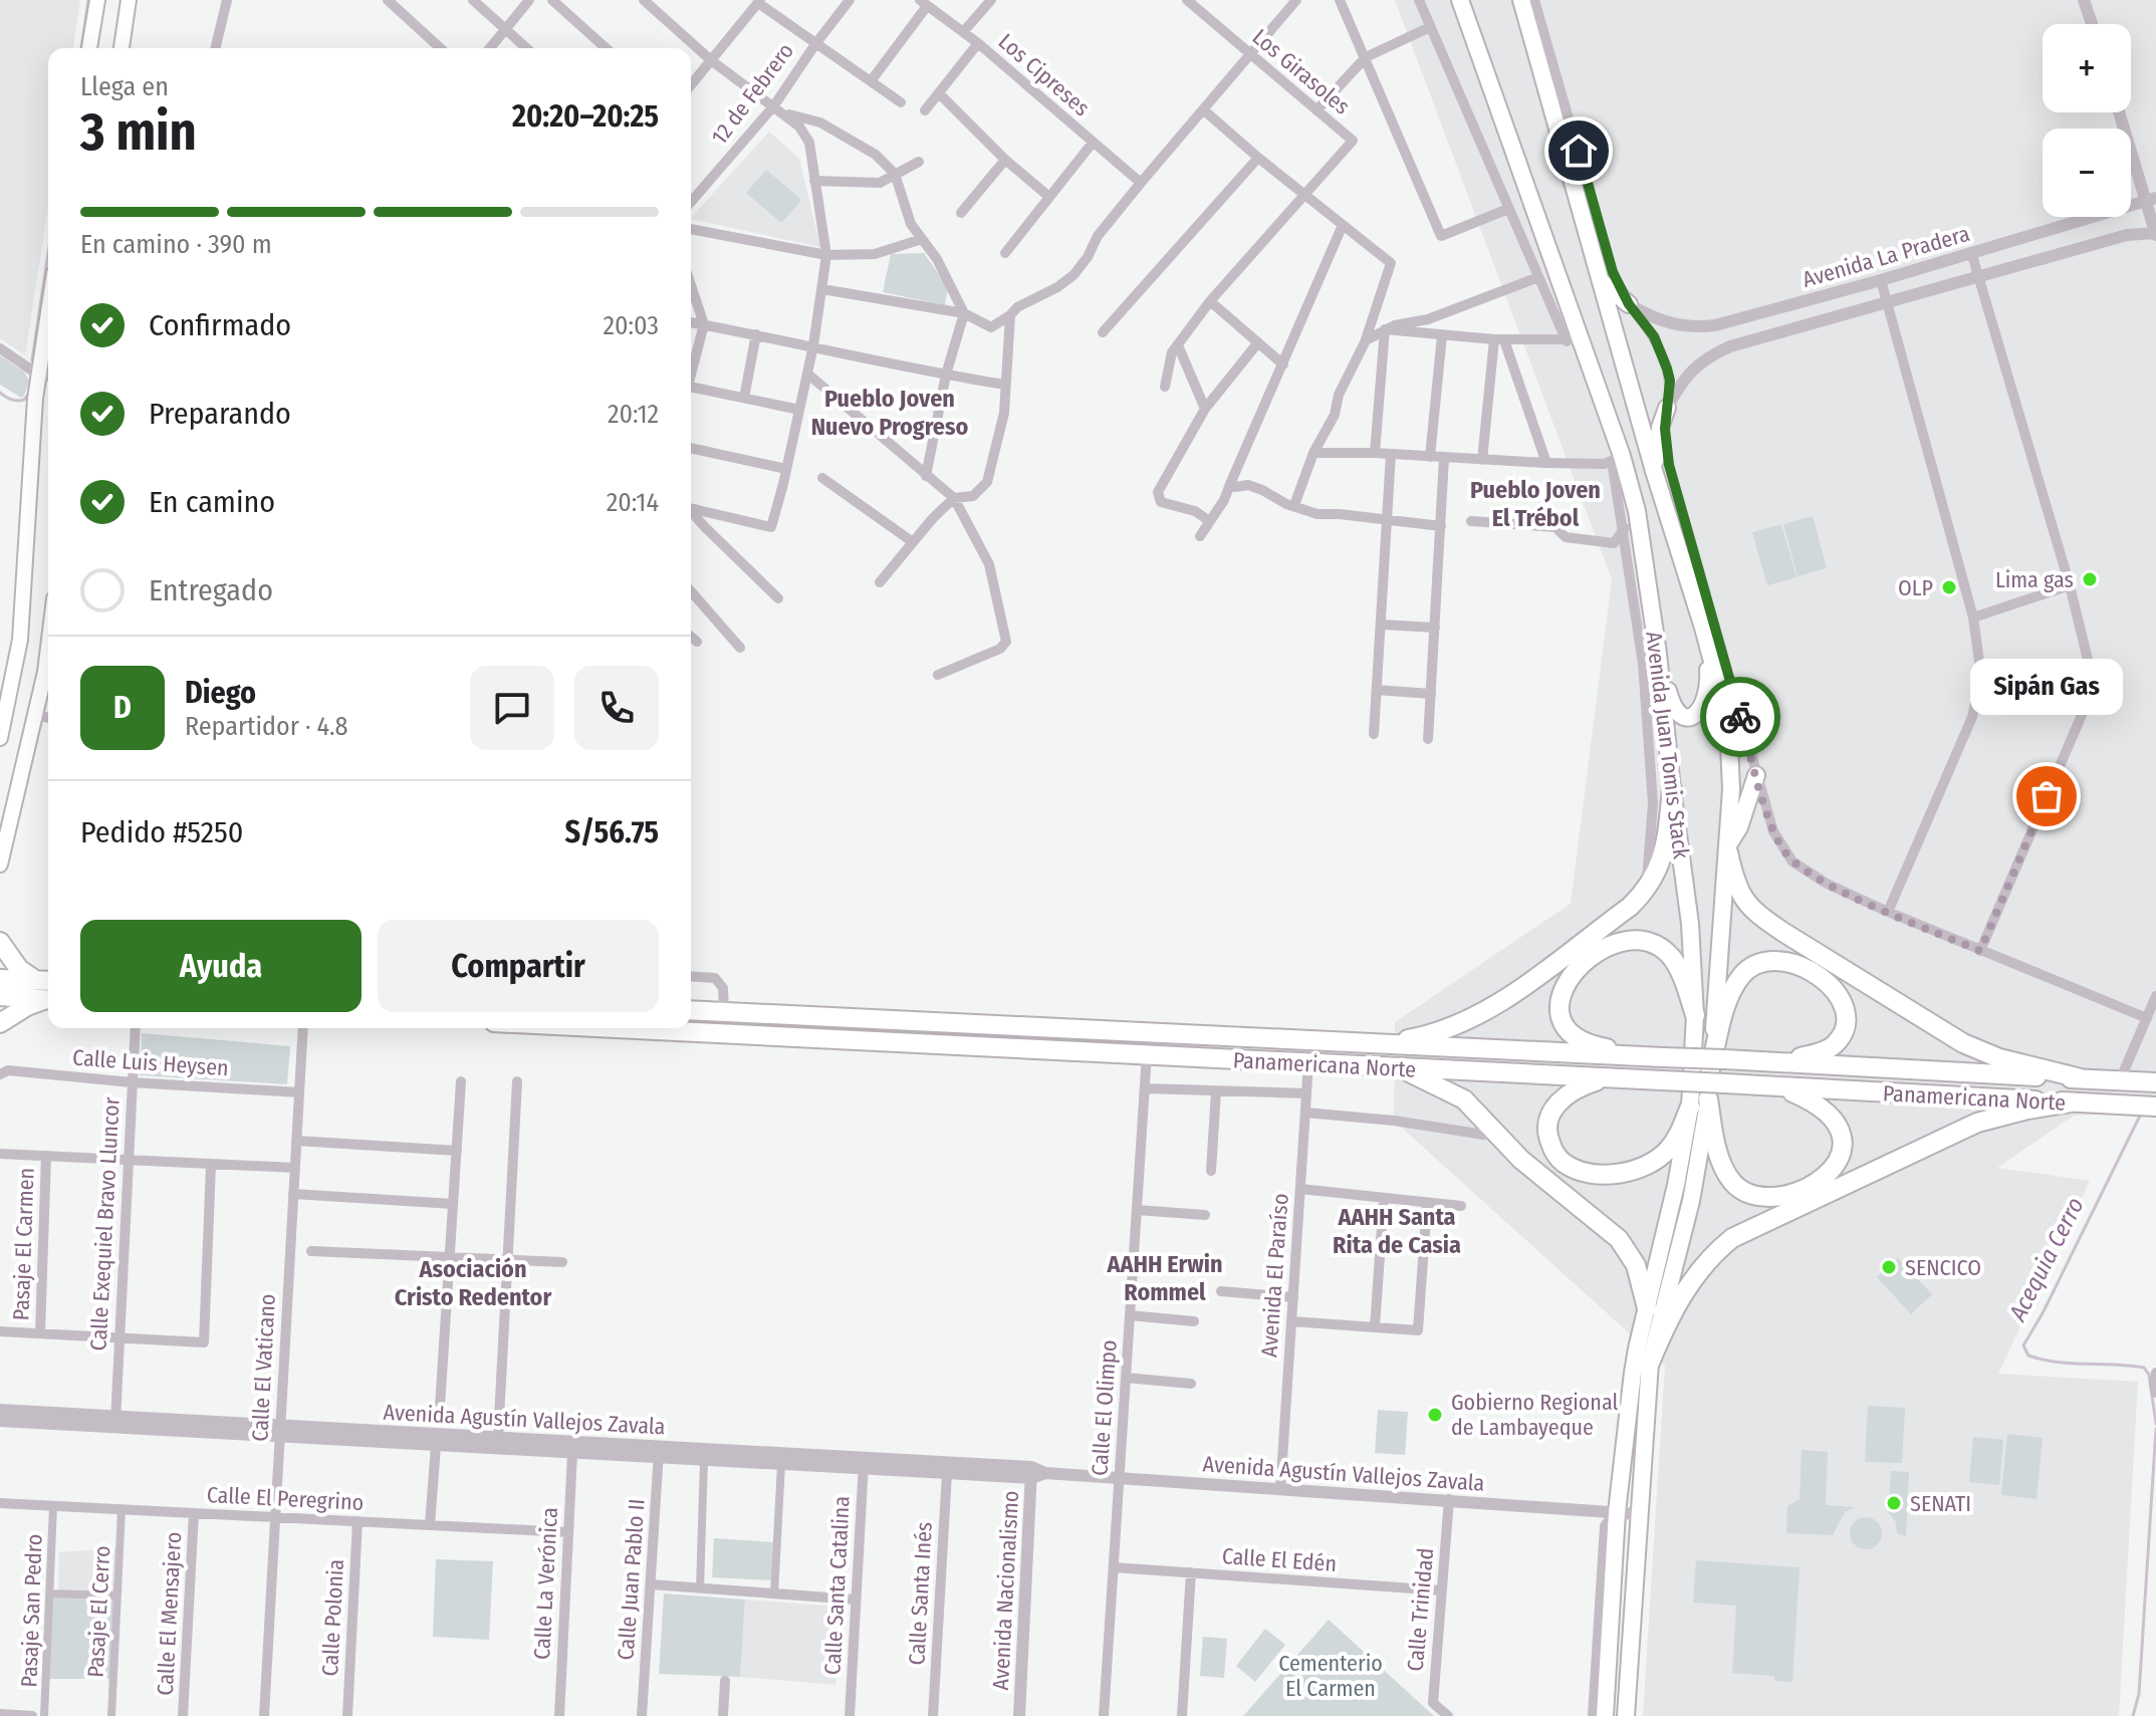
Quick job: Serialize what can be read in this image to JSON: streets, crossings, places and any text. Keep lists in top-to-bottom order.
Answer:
{
  "streets": {
    "highway": ["Panamericana Norte"],
    "main road": ["Avenida Juan Tomis Stack"],
    "street": [
      "Los Girasoles",
      "Los Cipreses",
      "12 de Febrero",
      "Avenida La Pradera",
      "Calle Luis Heysen",
      "Calle Exequiel Bravo Lluncor",
      "Pasaje El Carmen",
      "Avenida El Paraíso",
      "Calle El Vaticano",
      "Calle El Olimpo",
      "Avenida Agustín Vallejos Zavala",
      "Calle El Peregrino",
      "Calle El Edén",
      "Calle Juan Pablo II",
      "Calle La Verónica",
      "Calle Santa Catalina",
      "Avenida Nacionalismo",
      "Calle Santa Inés",
      "Calle Trinidad",
      "Pasaje San Pedro",
      "Pasaje El Cerro",
      "Calle El Mensajero",
      "Calle Polonia"
    ]
  },
  "crossings": [
    ["Avenida Juan Tomis Stack", "Panamericana Norte"],
    ["Avenida Juan Tomis Stack", "Avenida Agustín Vallejos Zavala"],
    ["Calle Luis Heysen", "Calle Exequiel Bravo Lluncor"],
    ["Calle Luis Heysen", "Calle El Vaticano"],
    ["Panamericana Norte", "Avenida El Paraíso"],
    ["Panamericana Norte", "Calle El Olimpo"],
    ["Calle Exequiel Bravo Lluncor", "Avenida Agustín Vallejos Zavala"],
    ["Avenida El Paraíso", "Avenida Agustín Vallejos Zavala"],
    ["Calle El Vaticano", "Avenida Agustín Vallejos Zavala"],
    ["Calle El Vaticano", "Calle El Peregrino"],
    ["Calle El Olimpo", "Avenida Agustín Vallejos Zavala"],
    ["Calle El Olimpo", "Calle El Edén"],
    ["Avenida Agustín Vallejos Zavala", "Calle Juan Pablo II"],
    ["Avenida Agustín Vallejos Zavala", "Calle La Verónica"],
    ["Avenida Agustín Vallejos Zavala", "Calle Santa Catalina"],
    ["Avenida Agustín Vallejos Zavala", "Avenida Nacionalismo"],
    ["Avenida Agustín Vallejos Zavala", "Calle Santa Inés"],
    ["Avenida Agustín Vallejos Zavala", "Calle Trinidad"],
    ["Calle El Peregrino", "Calle La Verónica"],
    ["Calle El Peregrino", "Pasaje San Pedro"],
    ["Calle El Peregrino", "Pasaje El Cerro"],
    ["Calle El Peregrino", "Calle El Mensajero"],
    ["Calle El Peregrino", "Calle Polonia"],
    ["Calle El Edén", "Calle Trinidad"]
  ],
  "districts": [
    "Pueblo Joven Nuevo Progreso",
    "Pueblo Joven El Trébol",
    "AAHH Santa Rita de Casia",
    "AAHH Erwin Rommel",
    "Asociación Cristo Redentor"
  ],
  "water": ["Acequia Cerro"],
  "parks": ["Cementerio El Carmen"],
  "places": [
    "Lima gas",
    "OLP",
    "Sipán Gas",
    "SENCICO",
    "Gobierno Regional de Lambayeque",
    "SENATI"
  ],
  "page": {
    "map_buttons": ["+", "−"],
    "heading": ["3 min", "Llega en", "20:20–20:25"],
    "panel": [
      "Diego",
      "Repartidor · 4.8",
      "Pedido #5250",
      "S/56.75"
    ],
    "bar": "En camino · 390 m",
    "list": [
      ["Confirmado", "20:03"],
      ["Preparando", "20:12"],
      ["En camino", "20:14"],
      "Entregado"
    ],
    "bubble": "Sipán Gas",
    "round": "D",
    "buttons": ["Ayuda", "Compartir"]
  }
}
